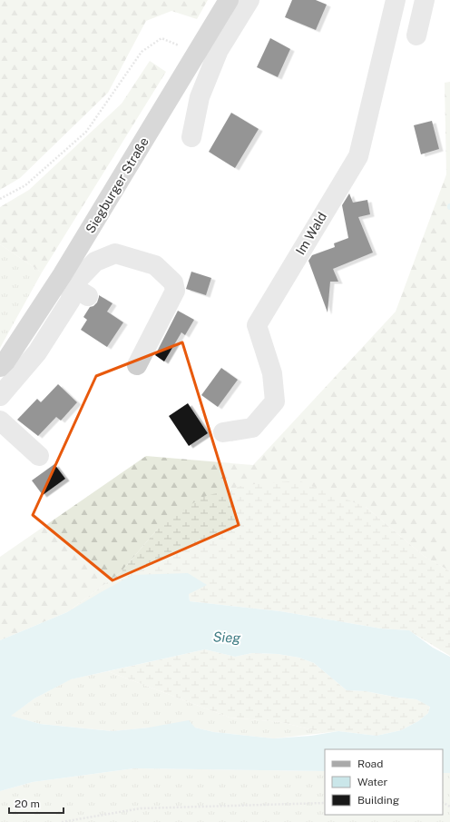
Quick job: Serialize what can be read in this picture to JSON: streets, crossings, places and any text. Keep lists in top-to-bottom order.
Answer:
{
  "streets": {
    "main road": ["Siegburger Straße"],
    "street": ["Im Wald"]
  },
  "water": ["Sieg"],
  "legend": ["Road", "Water", "Building"],
  "scale_bar": "20 m"
}
